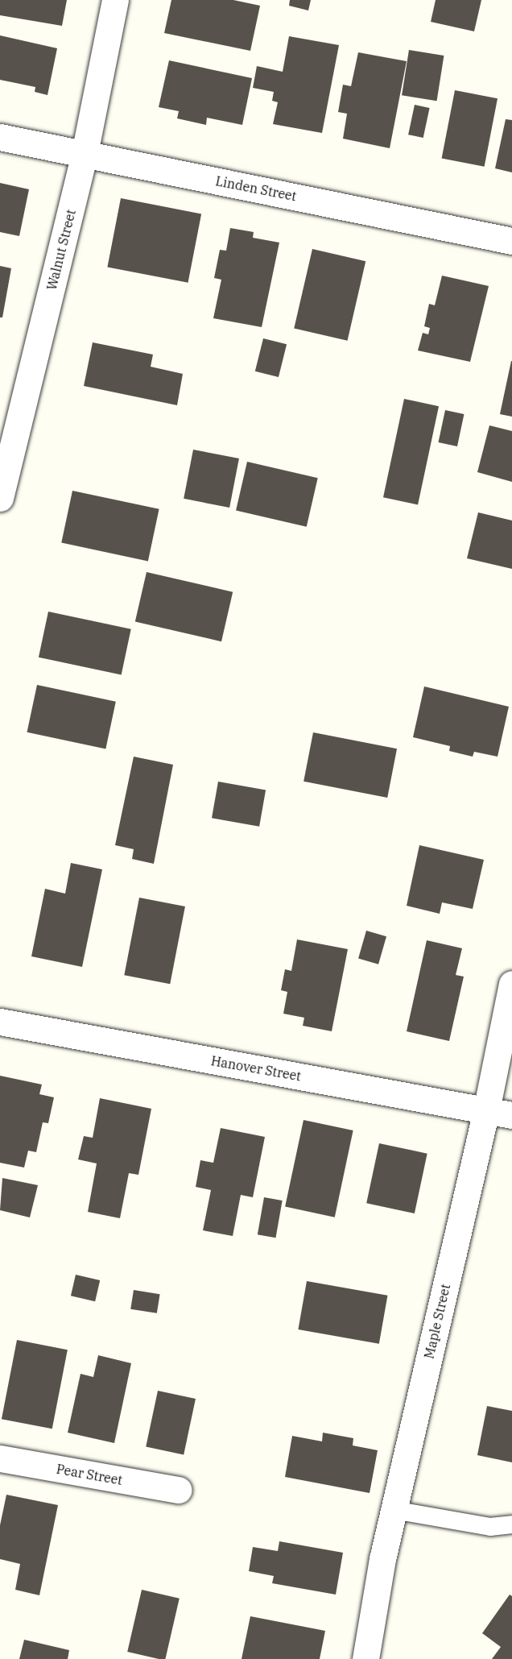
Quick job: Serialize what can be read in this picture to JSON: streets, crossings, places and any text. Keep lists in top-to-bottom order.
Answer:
{
  "streets": {
    "street": [
      "Linden Street",
      "Walnut Street",
      "Hanover Street",
      "Maple Street",
      "Pear Street"
    ]
  },
  "crossings": [
    ["Linden Street", "Walnut Street"],
    ["Hanover Street", "Maple Street"]
  ]
}
